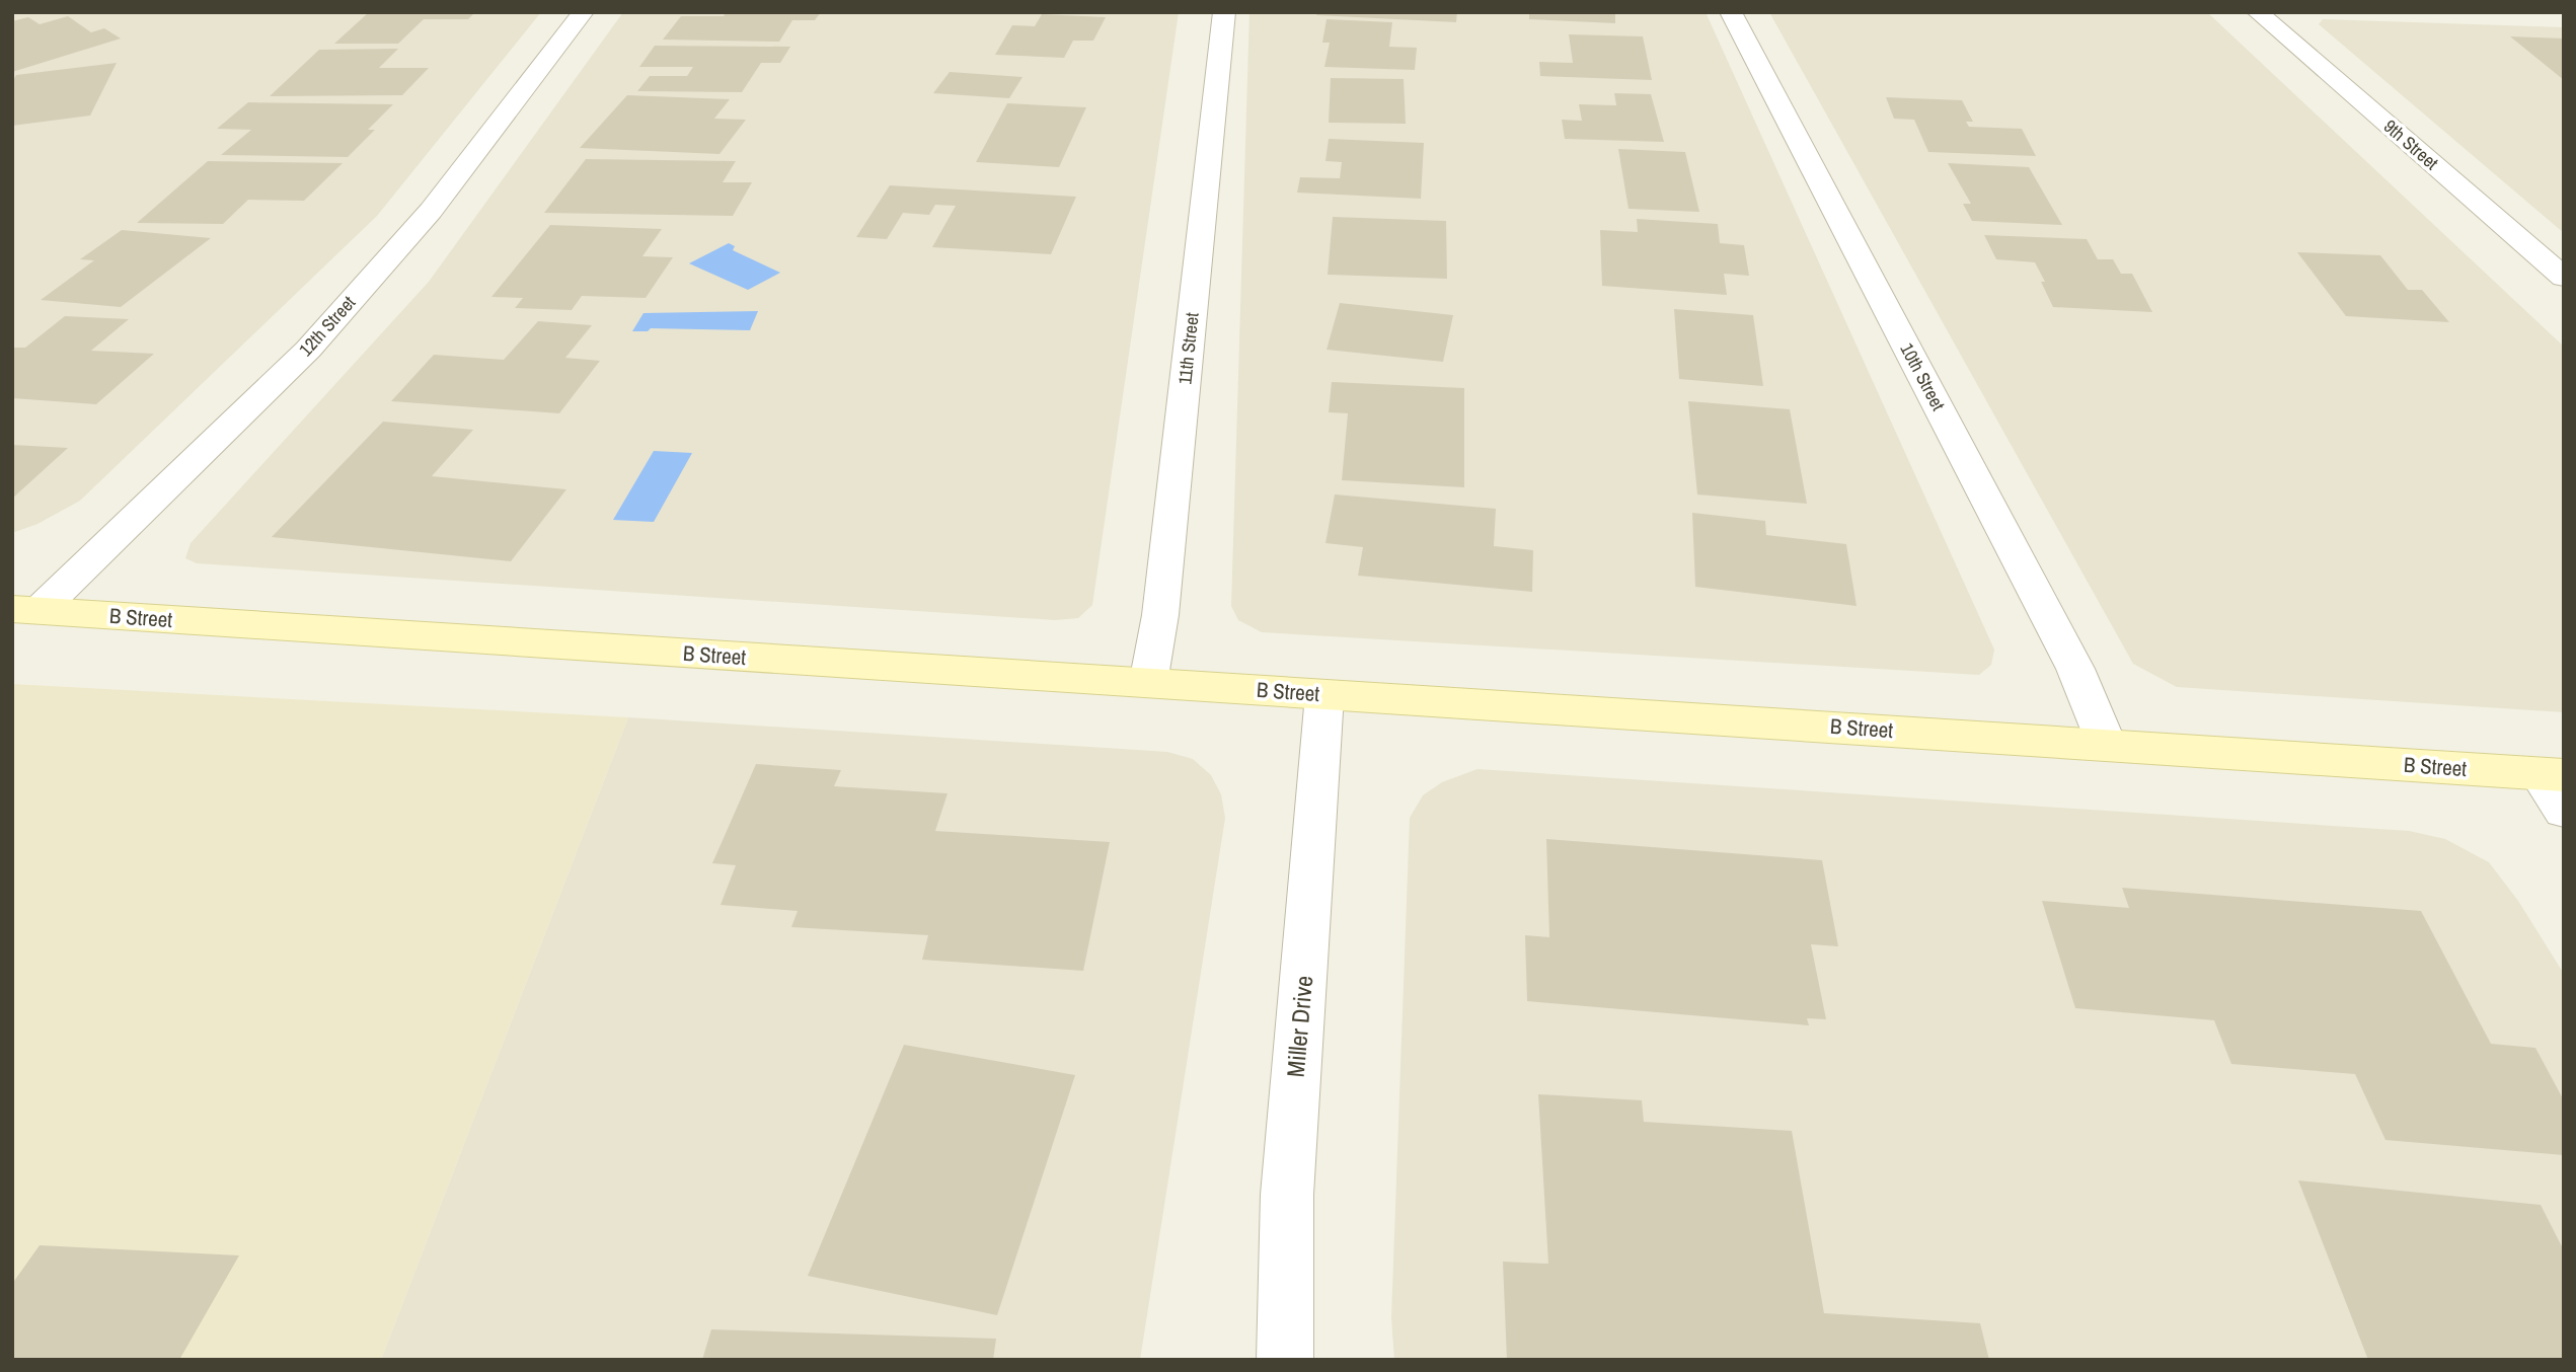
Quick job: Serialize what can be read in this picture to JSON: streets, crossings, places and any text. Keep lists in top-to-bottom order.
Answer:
{
  "streets": {
    "street": [
      "9th Street",
      "12th Street",
      "11th Street",
      "10th Street",
      "B Street",
      "Miller Drive"
    ]
  },
  "crossings": [
    ["12th Street", "B Street"],
    ["11th Street", "B Street"],
    ["10th Street", "B Street"],
    ["B Street", "Miller Drive"]
  ]
}
